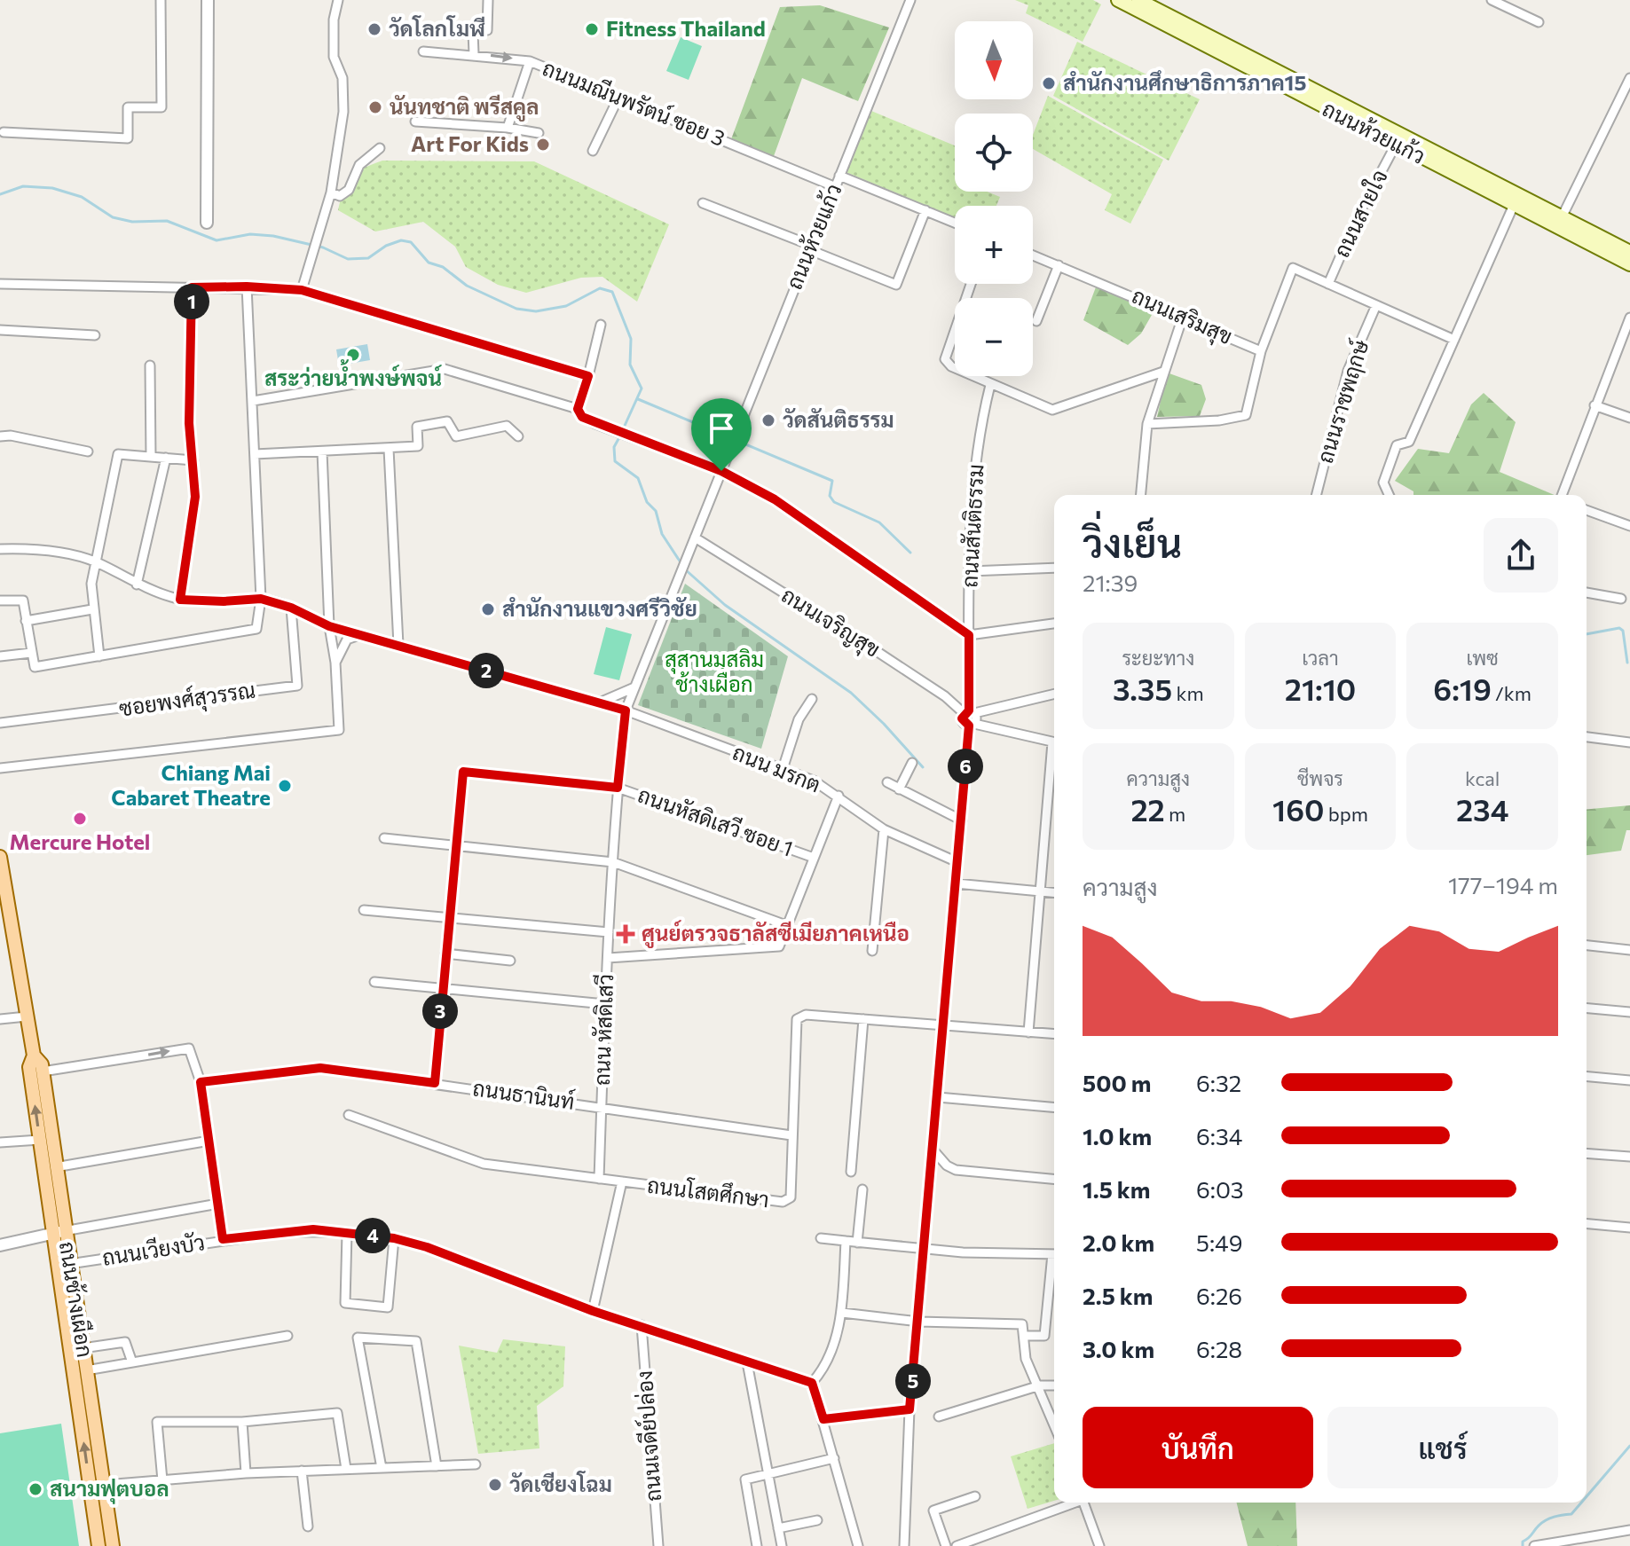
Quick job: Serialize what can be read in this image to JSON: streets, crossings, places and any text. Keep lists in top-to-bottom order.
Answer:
{
  "streets": {
    "main road": ["ถนนห้วยแก้ว", "ถนนช้างเผือก"],
    "street": [
      "ถนนมณีนพรัตน์ ซอย 3",
      "ถนนสายใจ",
      "ถนนเสริมสุข",
      "ถนนราชพฤกษ์",
      "ถนนสันติธรรม",
      "ถนนเจริญสุข",
      "ซอยพงศ์สุวรรณ",
      "ถนน มรกต",
      "ถนนหัสดิเสวี ซอย 1",
      "ถนน หัสดิเสวี",
      "ถนนธานินท์",
      "ถนนโสตศึกษา",
      "ถนนเวียงบัว",
      "ถนนเจดีย์ปล่อง"
    ]
  },
  "crossings": [
    ["ถนนมณีนพรัตน์ ซอย 3", "ถนนห้วยแก้ว"],
    ["ถนนห้วยแก้ว", "ถนนสายใจ"],
    ["ถนนห้วยแก้ว", "ถนน หัสดิเสวี"],
    ["ถนนสันติธรรม", "ถนนเจริญสุข"],
    ["ถนนเจริญสุข", "ถนน หัสดิเสวี"],
    ["ซอยพงศ์สุวรรณ", "ถนน มรกต"],
    ["ถนน มรกต", "ถนน หัสดิเสวี"],
    ["ถนนหัสดิเสวี ซอย 1", "ถนน หัสดิเสวี"],
    ["ถนน หัสดิเสวี", "ถนนธานินท์"],
    ["ถนน หัสดิเสวี", "ถนนโสตศึกษา"],
    ["ถนนธานินท์", "ถนนโสตศึกษา"],
    ["ถนนเวียงบัว", "ถนนช้างเผือก"],
    ["ถนนเวียงบัว", "ถนนเจดีย์ปล่อง"]
  ],
  "parks": ["สุสานมุสลิม ช้างเผือก"],
  "places": {
    "other": [
      "วัดโลกโมฬี",
      "Fitness Thailand",
      "สำนักงานศึกษาธิการภาค15",
      "นันทชาติ พรีสคูล",
      "Art For Kids",
      "สระว่ายน้ำพงษ์พจน์",
      "วัดสันติธรรม",
      "สำนักงานแขวงศรีวิชัย",
      "Chiang Mai Cabaret Theatre",
      "Mercure Hotel",
      "วัดเชียงโฉม",
      "สนามฟุตบอล"
    ],
    "health": ["ศูนย์ตรวจธาลัสซีเมียภาคเหนือ"]
  },
  "north": "bottom",
  "page": {
    "map_buttons": ["+", "−"],
    "pins": [
      "1",
      "2",
      "6",
      "3",
      "4",
      "5"
    ],
    "heading": ["วิ่งเย็น", "21:39"],
    "stats": [
      ["ระยะทาง", "3.35 km"],
      ["เวลา", "21:10"],
      ["เพซ", "6:19 /km"],
      ["ความสูง", "22 m"],
      ["ชีพจร", "160 bpm"],
      ["kcal", "234"]
    ],
    "chart": ["ความสูง", "177–194 m"],
    "list": [
      {
        "name": "500 m",
        "note": "6:32"
      },
      {
        "name": "1.0 km",
        "note": "6:34"
      },
      {
        "name": "1.5 km",
        "note": "6:03"
      },
      {
        "name": "2.0 km",
        "note": "5:49"
      },
      {
        "name": "2.5 km",
        "note": "6:26"
      },
      {
        "name": "3.0 km",
        "note": "6:28"
      }
    ],
    "buttons": ["บันทึก", "แชร์"]
  }
}
